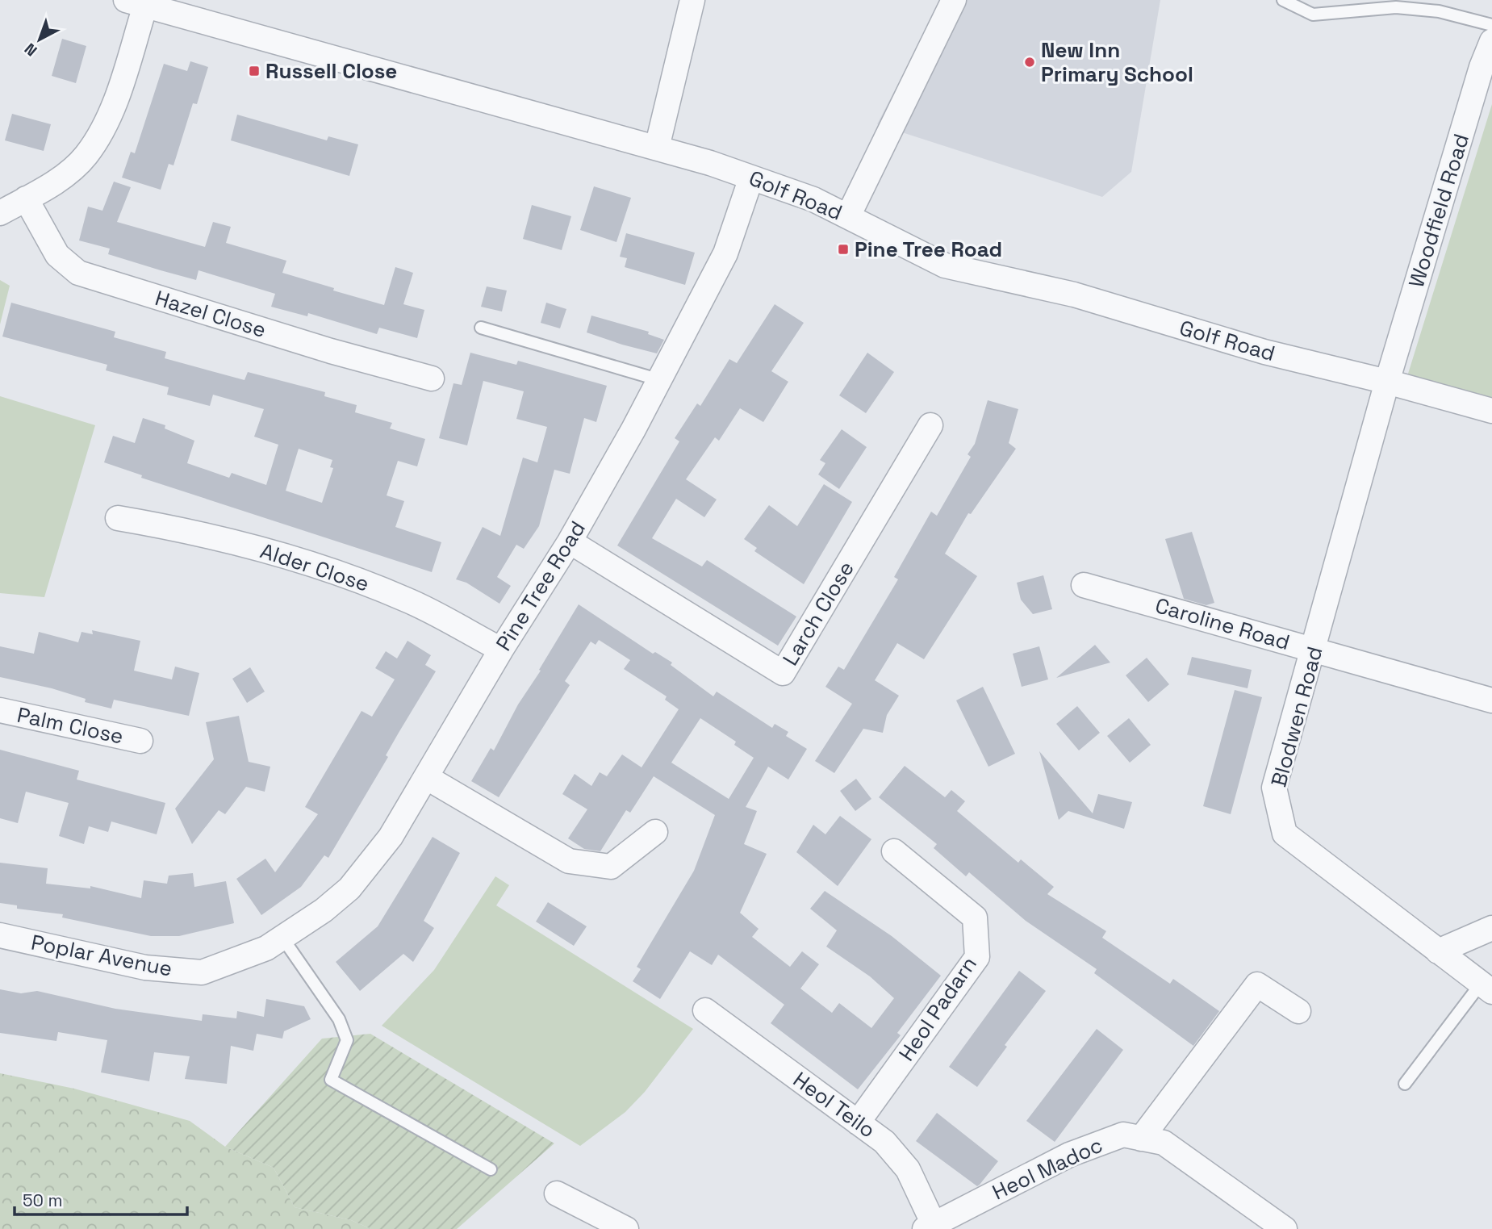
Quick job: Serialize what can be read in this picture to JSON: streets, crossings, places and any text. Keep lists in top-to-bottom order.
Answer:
{
  "streets": {
    "street": [
      "Golf Road",
      "Woodfield Road",
      "Hazel Close",
      "Alder Close",
      "Pine Tree Road",
      "Larch Close",
      "Caroline Road",
      "Blodwen Road",
      "Palm Close",
      "Poplar Avenue",
      "Heol Padarn",
      "Heol Teilo",
      "Heol Madoc"
    ]
  },
  "crossings": [
    ["Golf Road", "Woodfield Road"],
    ["Golf Road", "Pine Tree Road"],
    ["Golf Road", "Blodwen Road"],
    ["Woodfield Road", "Blodwen Road"],
    ["Alder Close", "Pine Tree Road"],
    ["Pine Tree Road", "Larch Close"],
    ["Pine Tree Road", "Poplar Avenue"],
    ["Caroline Road", "Blodwen Road"],
    ["Heol Padarn", "Heol Teilo"],
    ["Heol Teilo", "Heol Madoc"]
  ],
  "places": {
    "other": ["New Inn Primary School"],
    "transit": ["Russell Close", "Pine Tree Road"]
  },
  "scale_bar": "50 m",
  "north": "bottom left"
}
